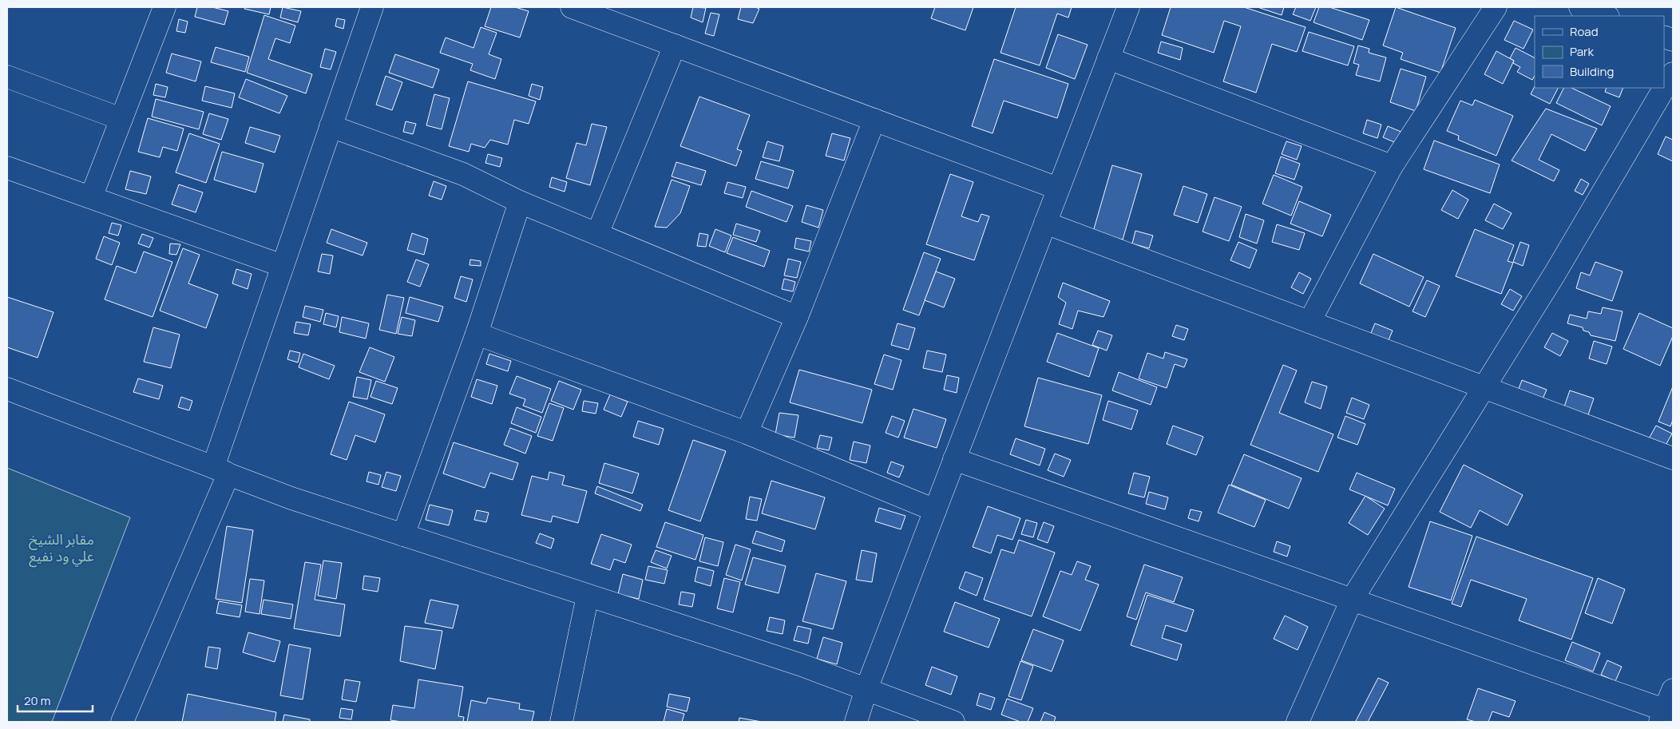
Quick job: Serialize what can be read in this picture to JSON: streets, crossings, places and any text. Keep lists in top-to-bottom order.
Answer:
{
  "parks": ["مقابر الشيخ علي ود نفيع"],
  "legend": ["Road", "Park", "Building"],
  "scale_bar": "20 m"
}
